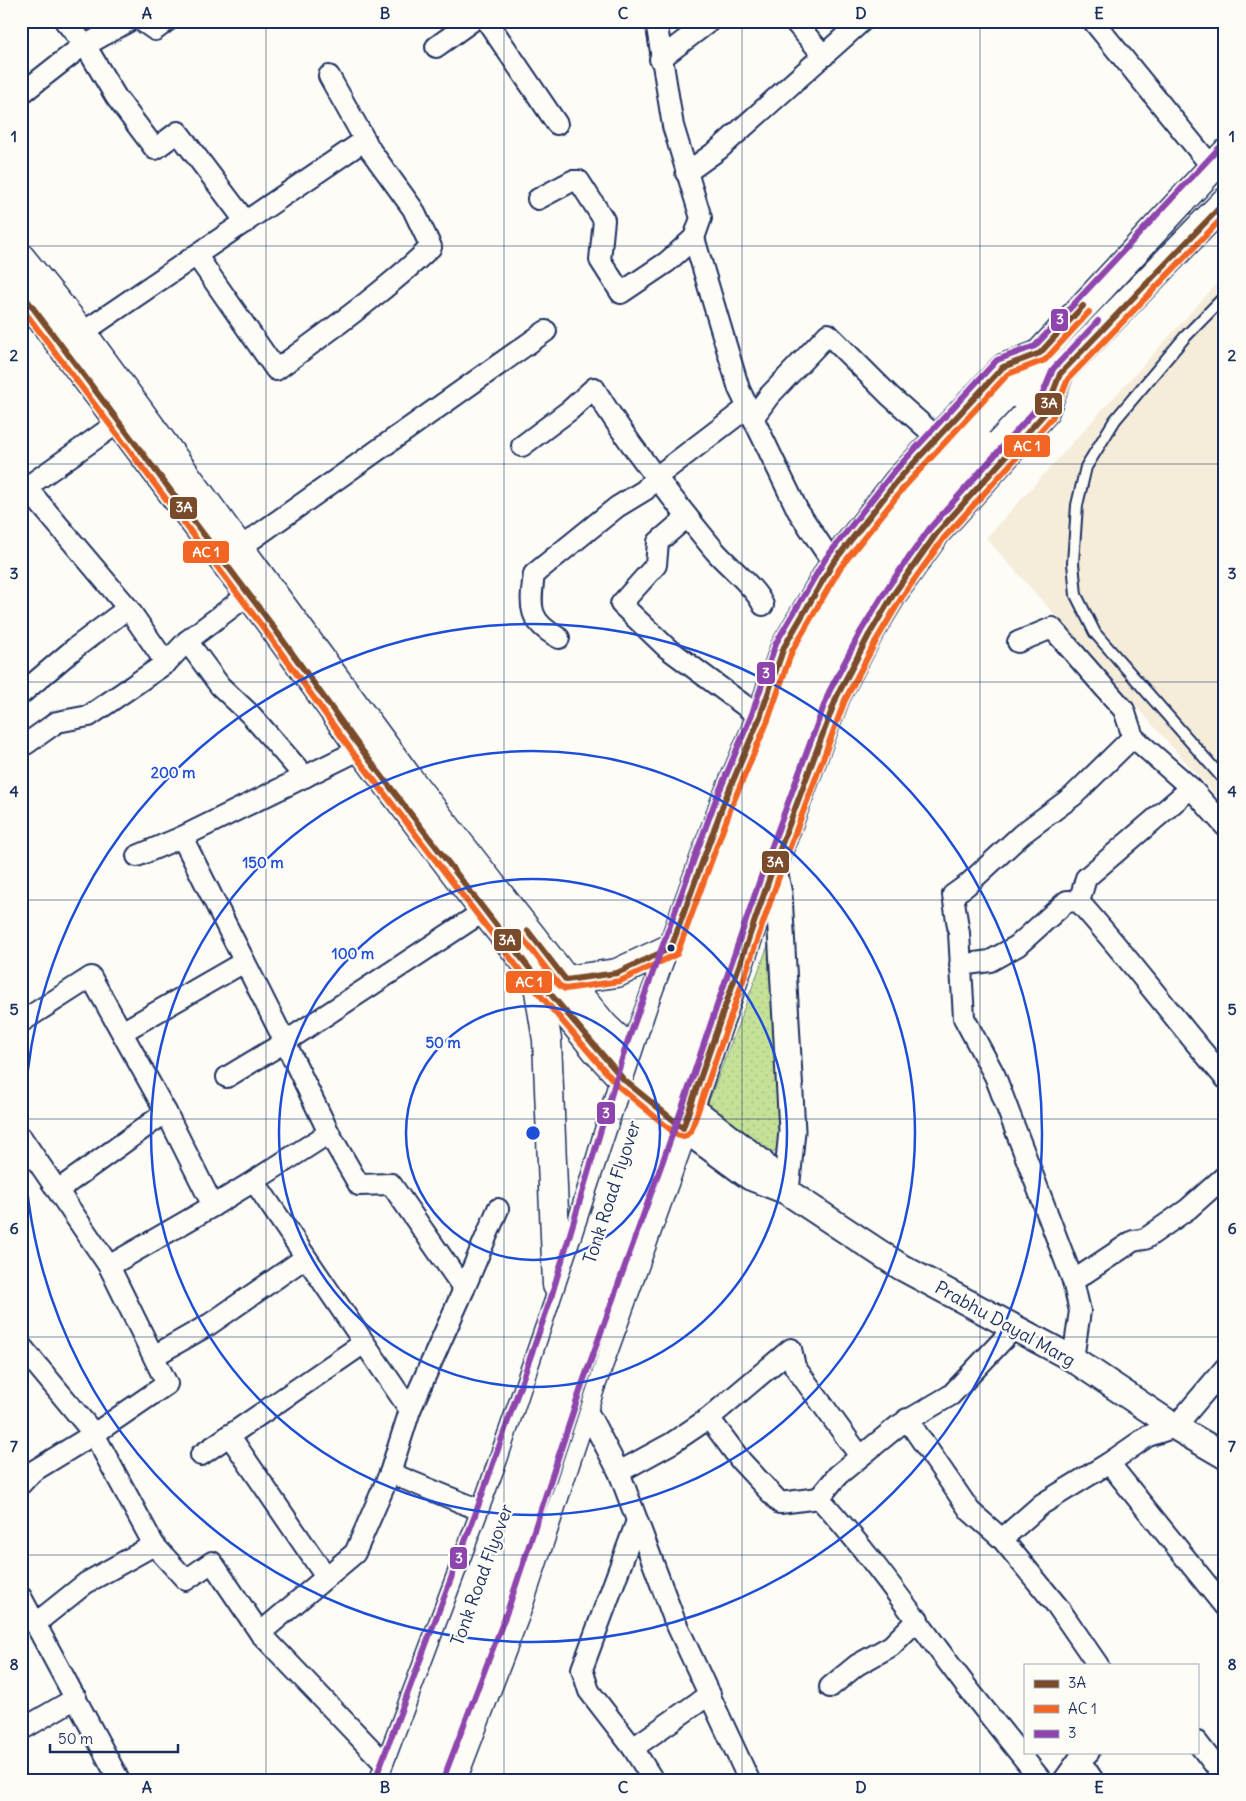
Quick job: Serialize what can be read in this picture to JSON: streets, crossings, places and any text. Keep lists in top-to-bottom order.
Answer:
{
  "streets": {
    "main road": ["Tonk Road Flyover"],
    "street": ["Prabhu Dayal Marg"]
  },
  "lines": ["transit line 3", "transit line 3A"],
  "legend": ["3A", "AC 1", "3"],
  "scale_bar": "50 m",
  "grid": {
    "columns": [
      "A",
      "B",
      "C",
      "D",
      "E"
    ],
    "rows": [
      "1",
      "2",
      "3",
      "4",
      "5",
      "6",
      "7",
      "8"
    ]
  },
  "rings": [
    "200 m",
    "150 m",
    "100 m",
    "50 m"
  ]
}
